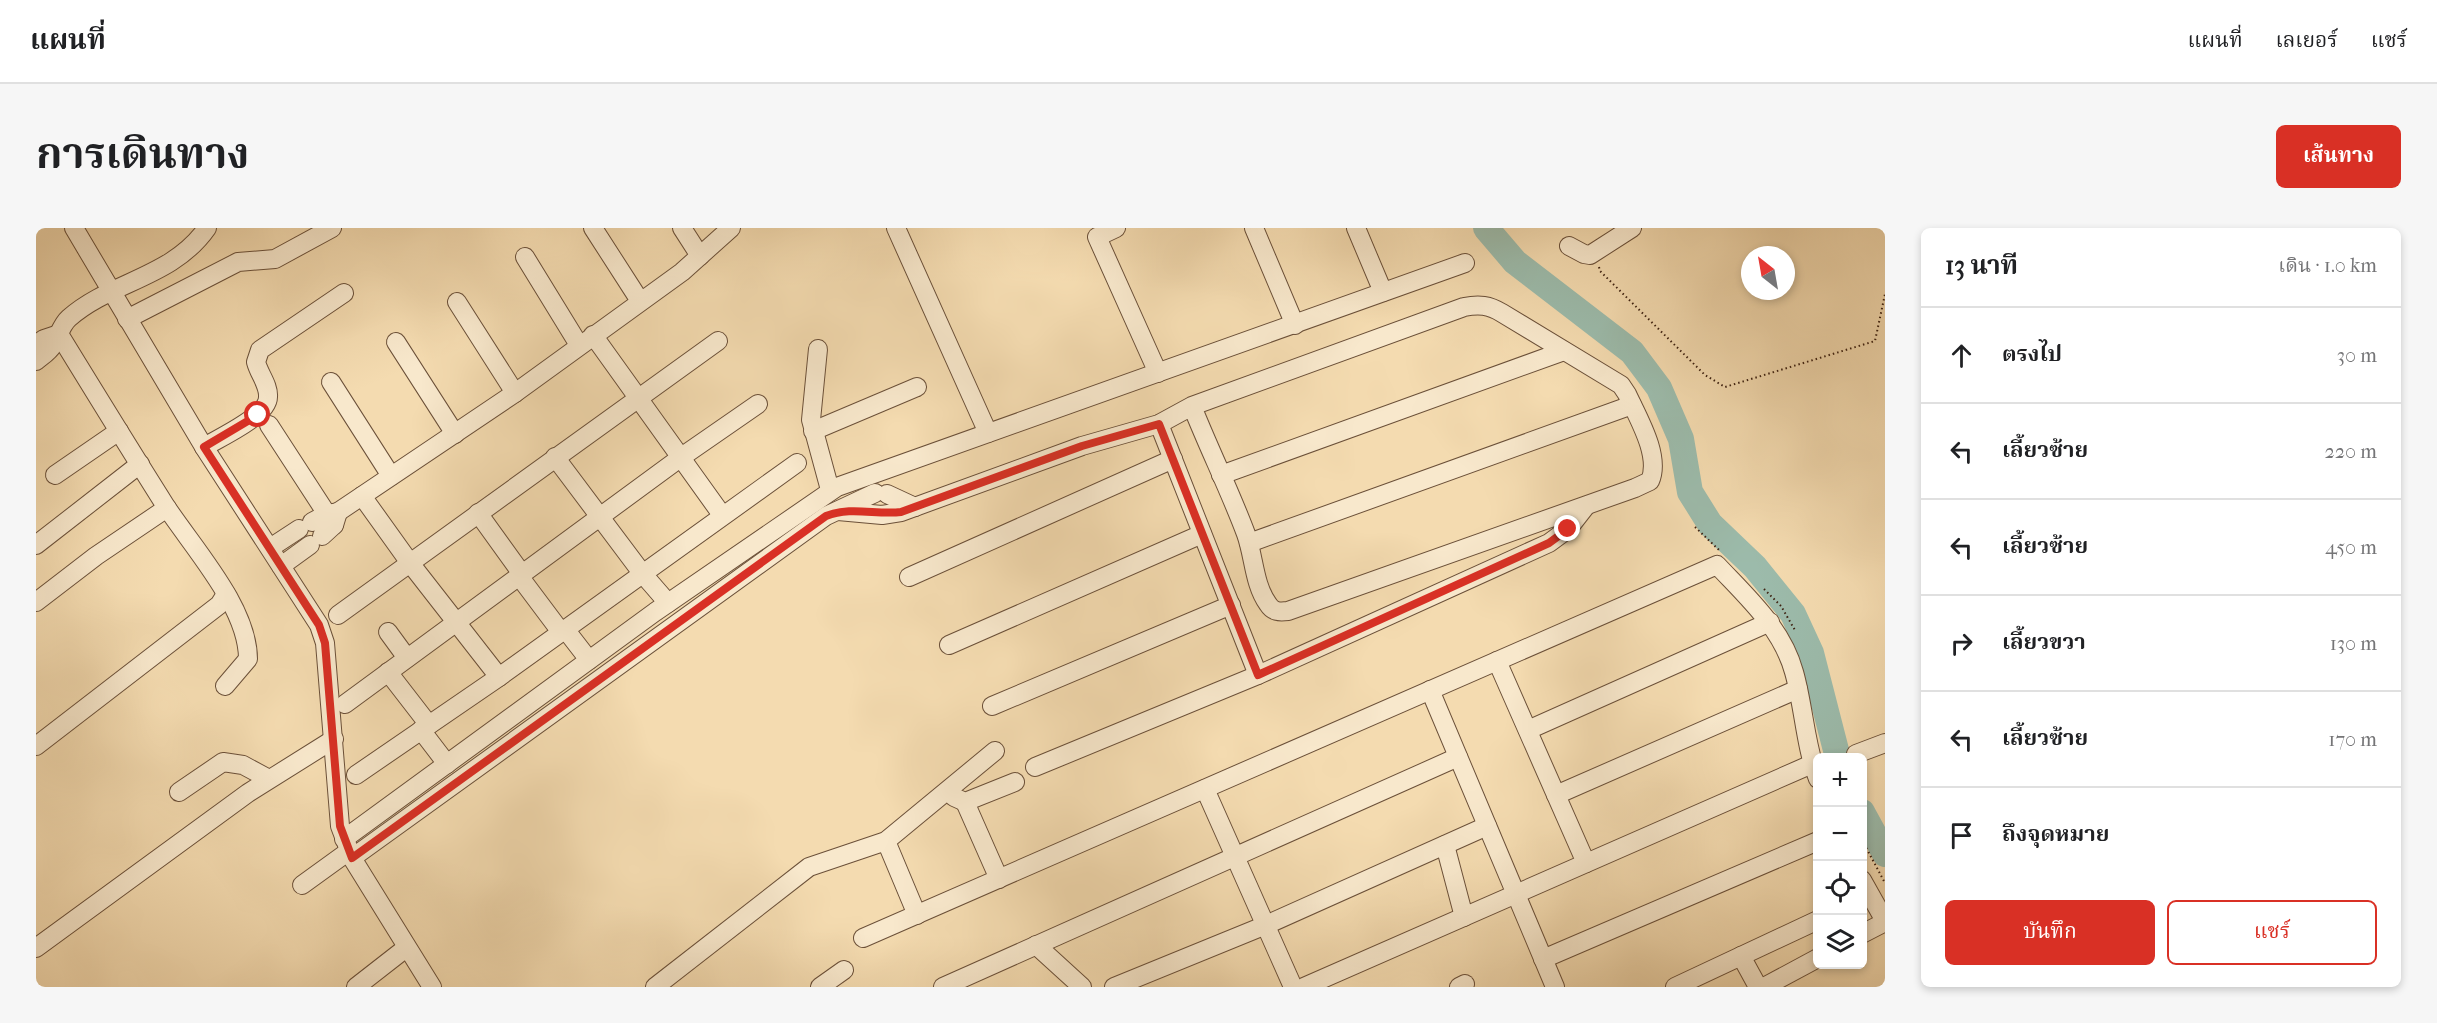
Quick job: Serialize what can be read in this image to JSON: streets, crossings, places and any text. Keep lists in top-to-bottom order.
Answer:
{
  "north": "top left",
  "page": {
    "header": "แผนที่",
    "nav": ["แผนที่", "เลเยอร์", "แชร์"],
    "title": "การเดินทาง",
    "buttons": [
      "เส้นทาง",
      ["บันทึก", "แชร์"]
    ],
    "heading": ["13 นาที", "เดิน · 1.0 km"],
    "list": [
      ["ตรงไป", "30 m"],
      ["เลี้ยวซ้าย", "220 m"],
      ["เลี้ยวซ้าย", "450 m"],
      ["เลี้ยวขวา", "130 m"],
      ["เลี้ยวซ้าย", "170 m"],
      "ถึงจุดหมาย"
    ],
    "map_buttons": ["+", "−"]
  }
}
